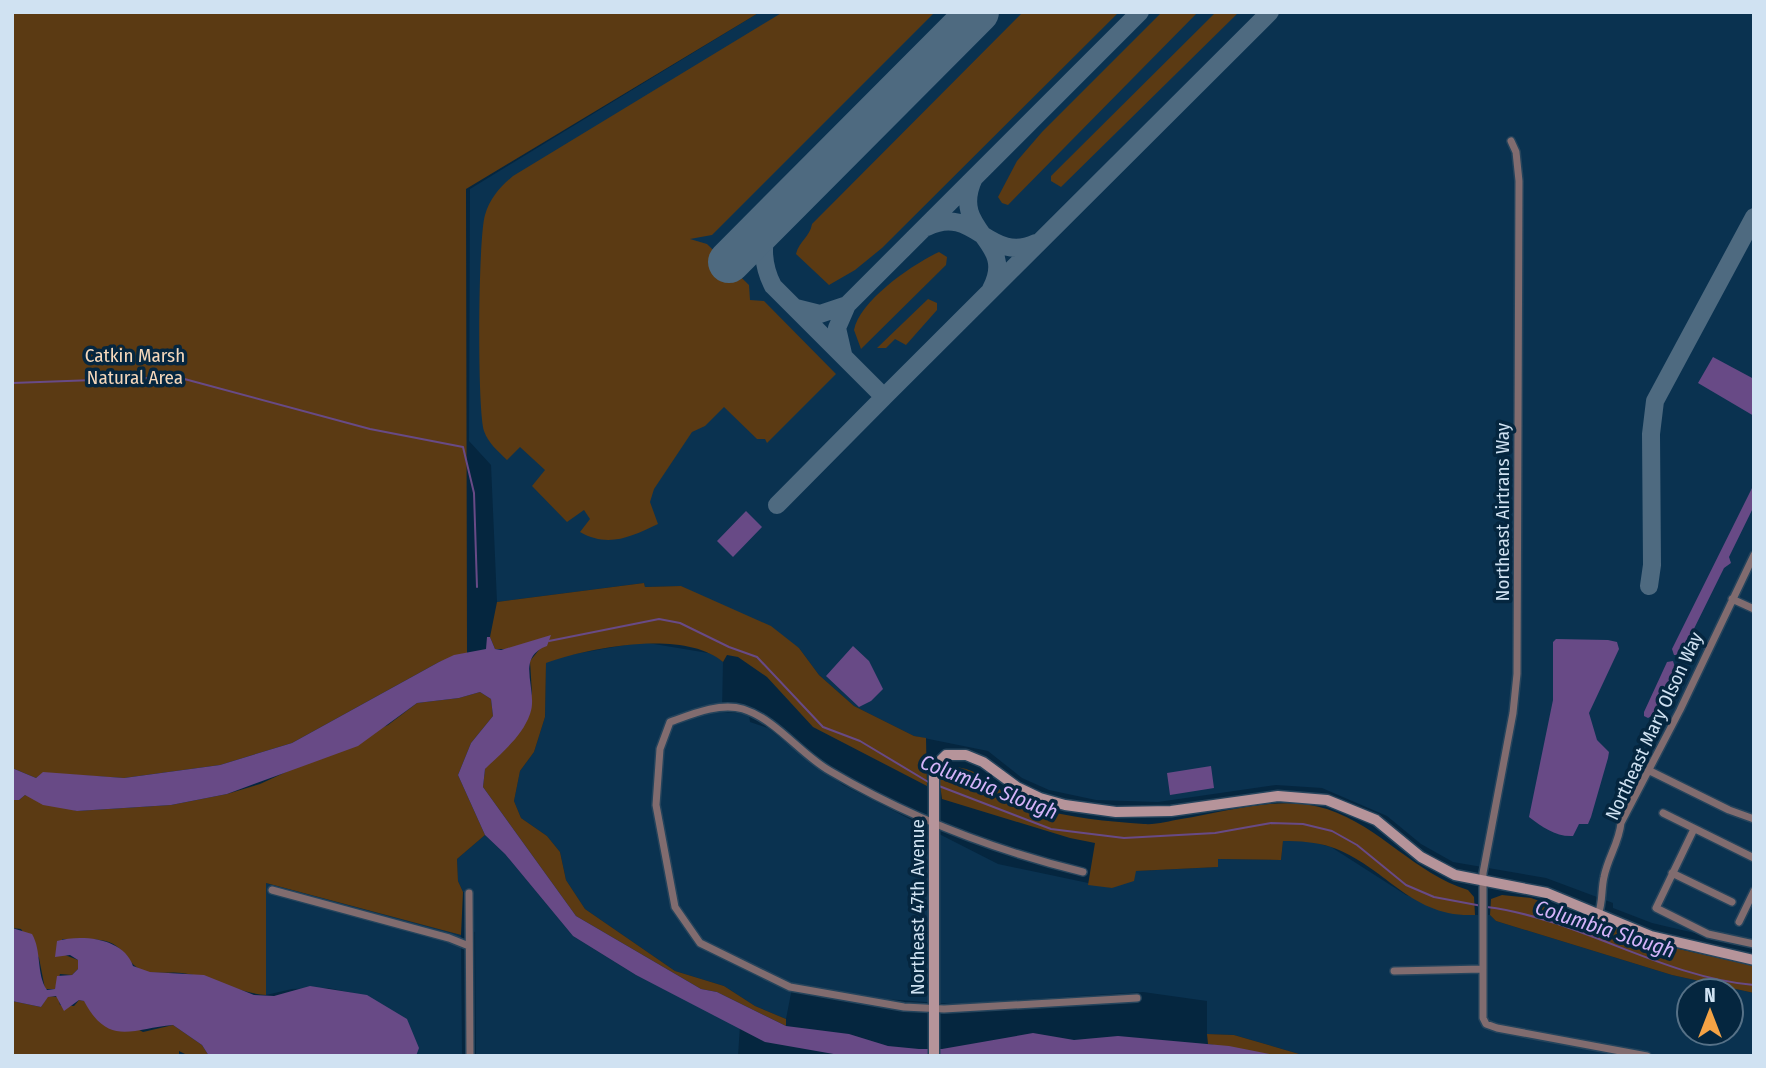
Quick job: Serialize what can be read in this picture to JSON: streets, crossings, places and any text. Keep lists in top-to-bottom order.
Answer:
{
  "streets": {
    "street": ["Northeast Airtrans Way", "Northeast Mary Olson Way", "Northeast 47th Avenue"]
  },
  "crossings": [
    ["Northeast Airtrans Way", "Northeast 47th Avenue"]
  ],
  "water": ["Columbia Slough"],
  "parks": ["Catkin Marsh Natural Area"],
  "north": "top"
}
